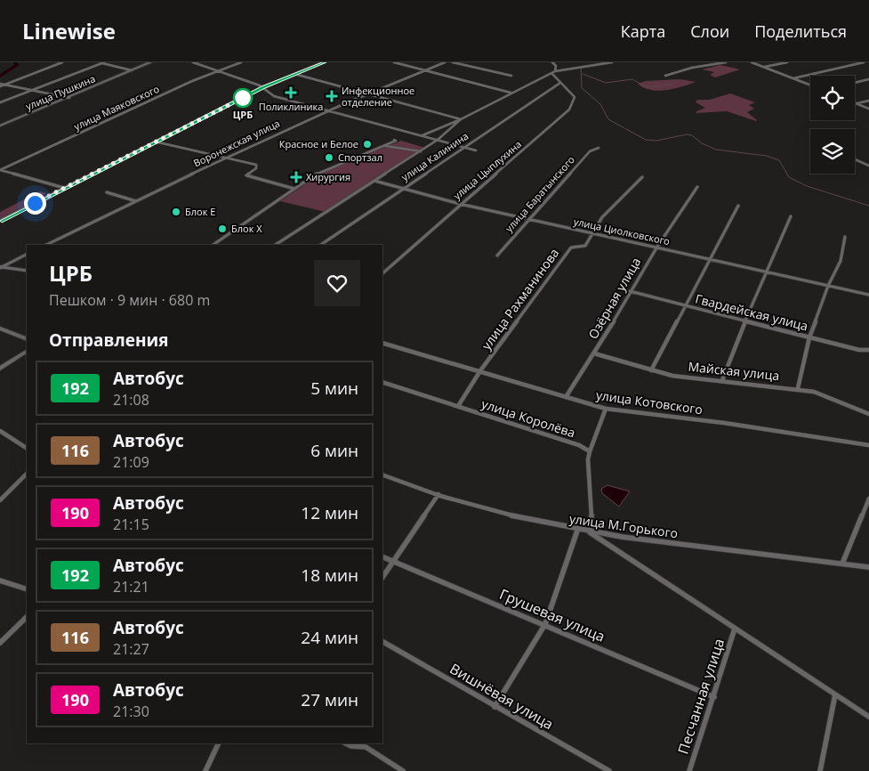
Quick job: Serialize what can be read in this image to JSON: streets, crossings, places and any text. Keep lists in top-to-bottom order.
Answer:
{
  "streets": {
    "street": [
      "улица Пушкина",
      "улица Маяковского",
      "Воронежская улица",
      "улица Калинина",
      "улица Цыплухина",
      "улица Баратынского",
      "улица Циолковского",
      "Озёрная улица",
      "улица Рахманинова",
      "Гвардейская улица",
      "Майская улица",
      "улица Котовского",
      "улица Королёва",
      "улица М.Горького",
      "Грушевая улица",
      "Вишнёвая улица",
      "Песчанная улица"
    ]
  },
  "crossings": [
    ["улица Калинина", "улица Цыплухина"],
    ["улица Калинина", "улица Циолковского"],
    ["улица Цыплухина", "улица Циолковского"],
    ["улица Баратынского", "улица Циолковского"],
    ["улица Циолковского", "Озёрная улица"],
    ["улица Циолковского", "улица Рахманинова"],
    ["Озёрная улица", "Гвардейская улица"],
    ["Озёрная улица", "Майская улица"],
    ["Озёрная улица", "улица Котовского"],
    ["улица Рахманинова", "улица Котовского"],
    ["улица Рахманинова", "улица Королёва"],
    ["Грушевая улица", "Песчанная улица"]
  ],
  "places": {
    "health": ["Поликлиника", "Инфекционное отделение", "Хирургия"],
    "other": [
      "ЦРБ",
      "Красное и Белое",
      "Спортзал",
      "Блок Е",
      "Блок Х"
    ]
  },
  "lines": ["bus line 192"],
  "page": {
    "header": "Linewise",
    "nav": ["Карта", "Слои", "Поделиться"],
    "heading": [
      ["ЦРБ", "Пешком · 9 мин · 680 m"],
      "Отправления"
    ],
    "list": [
      {
        "mark": "192",
        "name": "Автобус",
        "note": "21:08",
        "value": "5 мин"
      },
      {
        "mark": "116",
        "name": "Автобус",
        "note": "21:09",
        "value": "6 мин"
      },
      {
        "mark": "190",
        "name": "Автобус",
        "note": "21:15",
        "value": "12 мин"
      },
      {
        "mark": "192",
        "name": "Автобус",
        "note": "21:21",
        "value": "18 мин"
      },
      {
        "mark": "116",
        "name": "Автобус",
        "note": "21:27",
        "value": "24 мин"
      },
      {
        "mark": "190",
        "name": "Автобус",
        "note": "21:30",
        "value": "27 мин"
      }
    ]
  }
}
